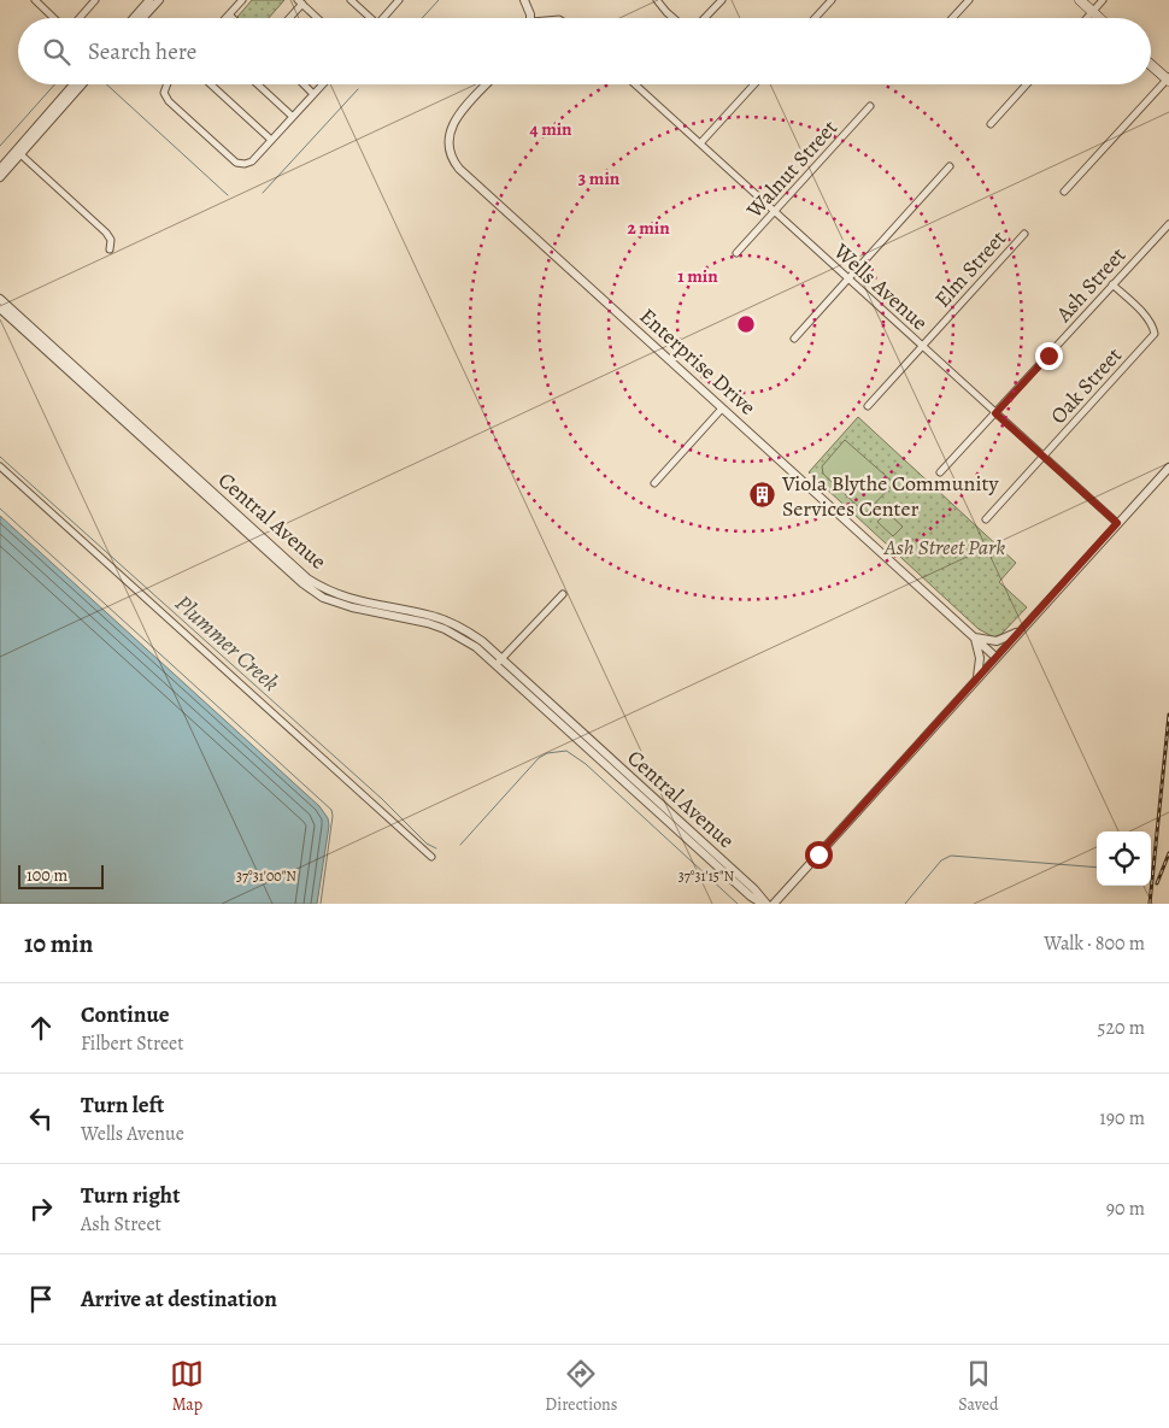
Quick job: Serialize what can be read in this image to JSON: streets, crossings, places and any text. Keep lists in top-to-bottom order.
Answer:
{
  "streets": {
    "street": [
      "Walnut Street",
      "Elm Street",
      "Ash Street",
      "Wells Avenue",
      "Enterprise Drive",
      "Oak Street",
      "Central Avenue"
    ]
  },
  "crossings": [
    ["Walnut Street", "Wells Avenue"],
    ["Elm Street", "Wells Avenue"],
    ["Ash Street", "Wells Avenue"],
    ["Ash Street", "Oak Street"],
    ["Wells Avenue", "Oak Street"]
  ],
  "water": ["Plummer Creek"],
  "parks": ["Ash Street Park"],
  "places": {
    "building": ["Viola Blythe Community Services Center"]
  },
  "scale_bar": "100 m",
  "page": {
    "search": "Search here",
    "scale": "100 m",
    "heading": ["10 min", "Walk · 800 m"],
    "list": [
      ["Continue", "Filbert Street", "520 m"],
      ["Turn left", "Wells Avenue", "190 m"],
      ["Turn right", "Ash Street", "90 m"],
      "Arrive at destination"
    ],
    "nav": ["Map", "Directions", "Saved"]
  },
  "coordinates": ["37°31'00\"N", "37°31'15\"N"],
  "rings": [
    "4 min",
    "3 min",
    "2 min",
    "1 min"
  ]
}
